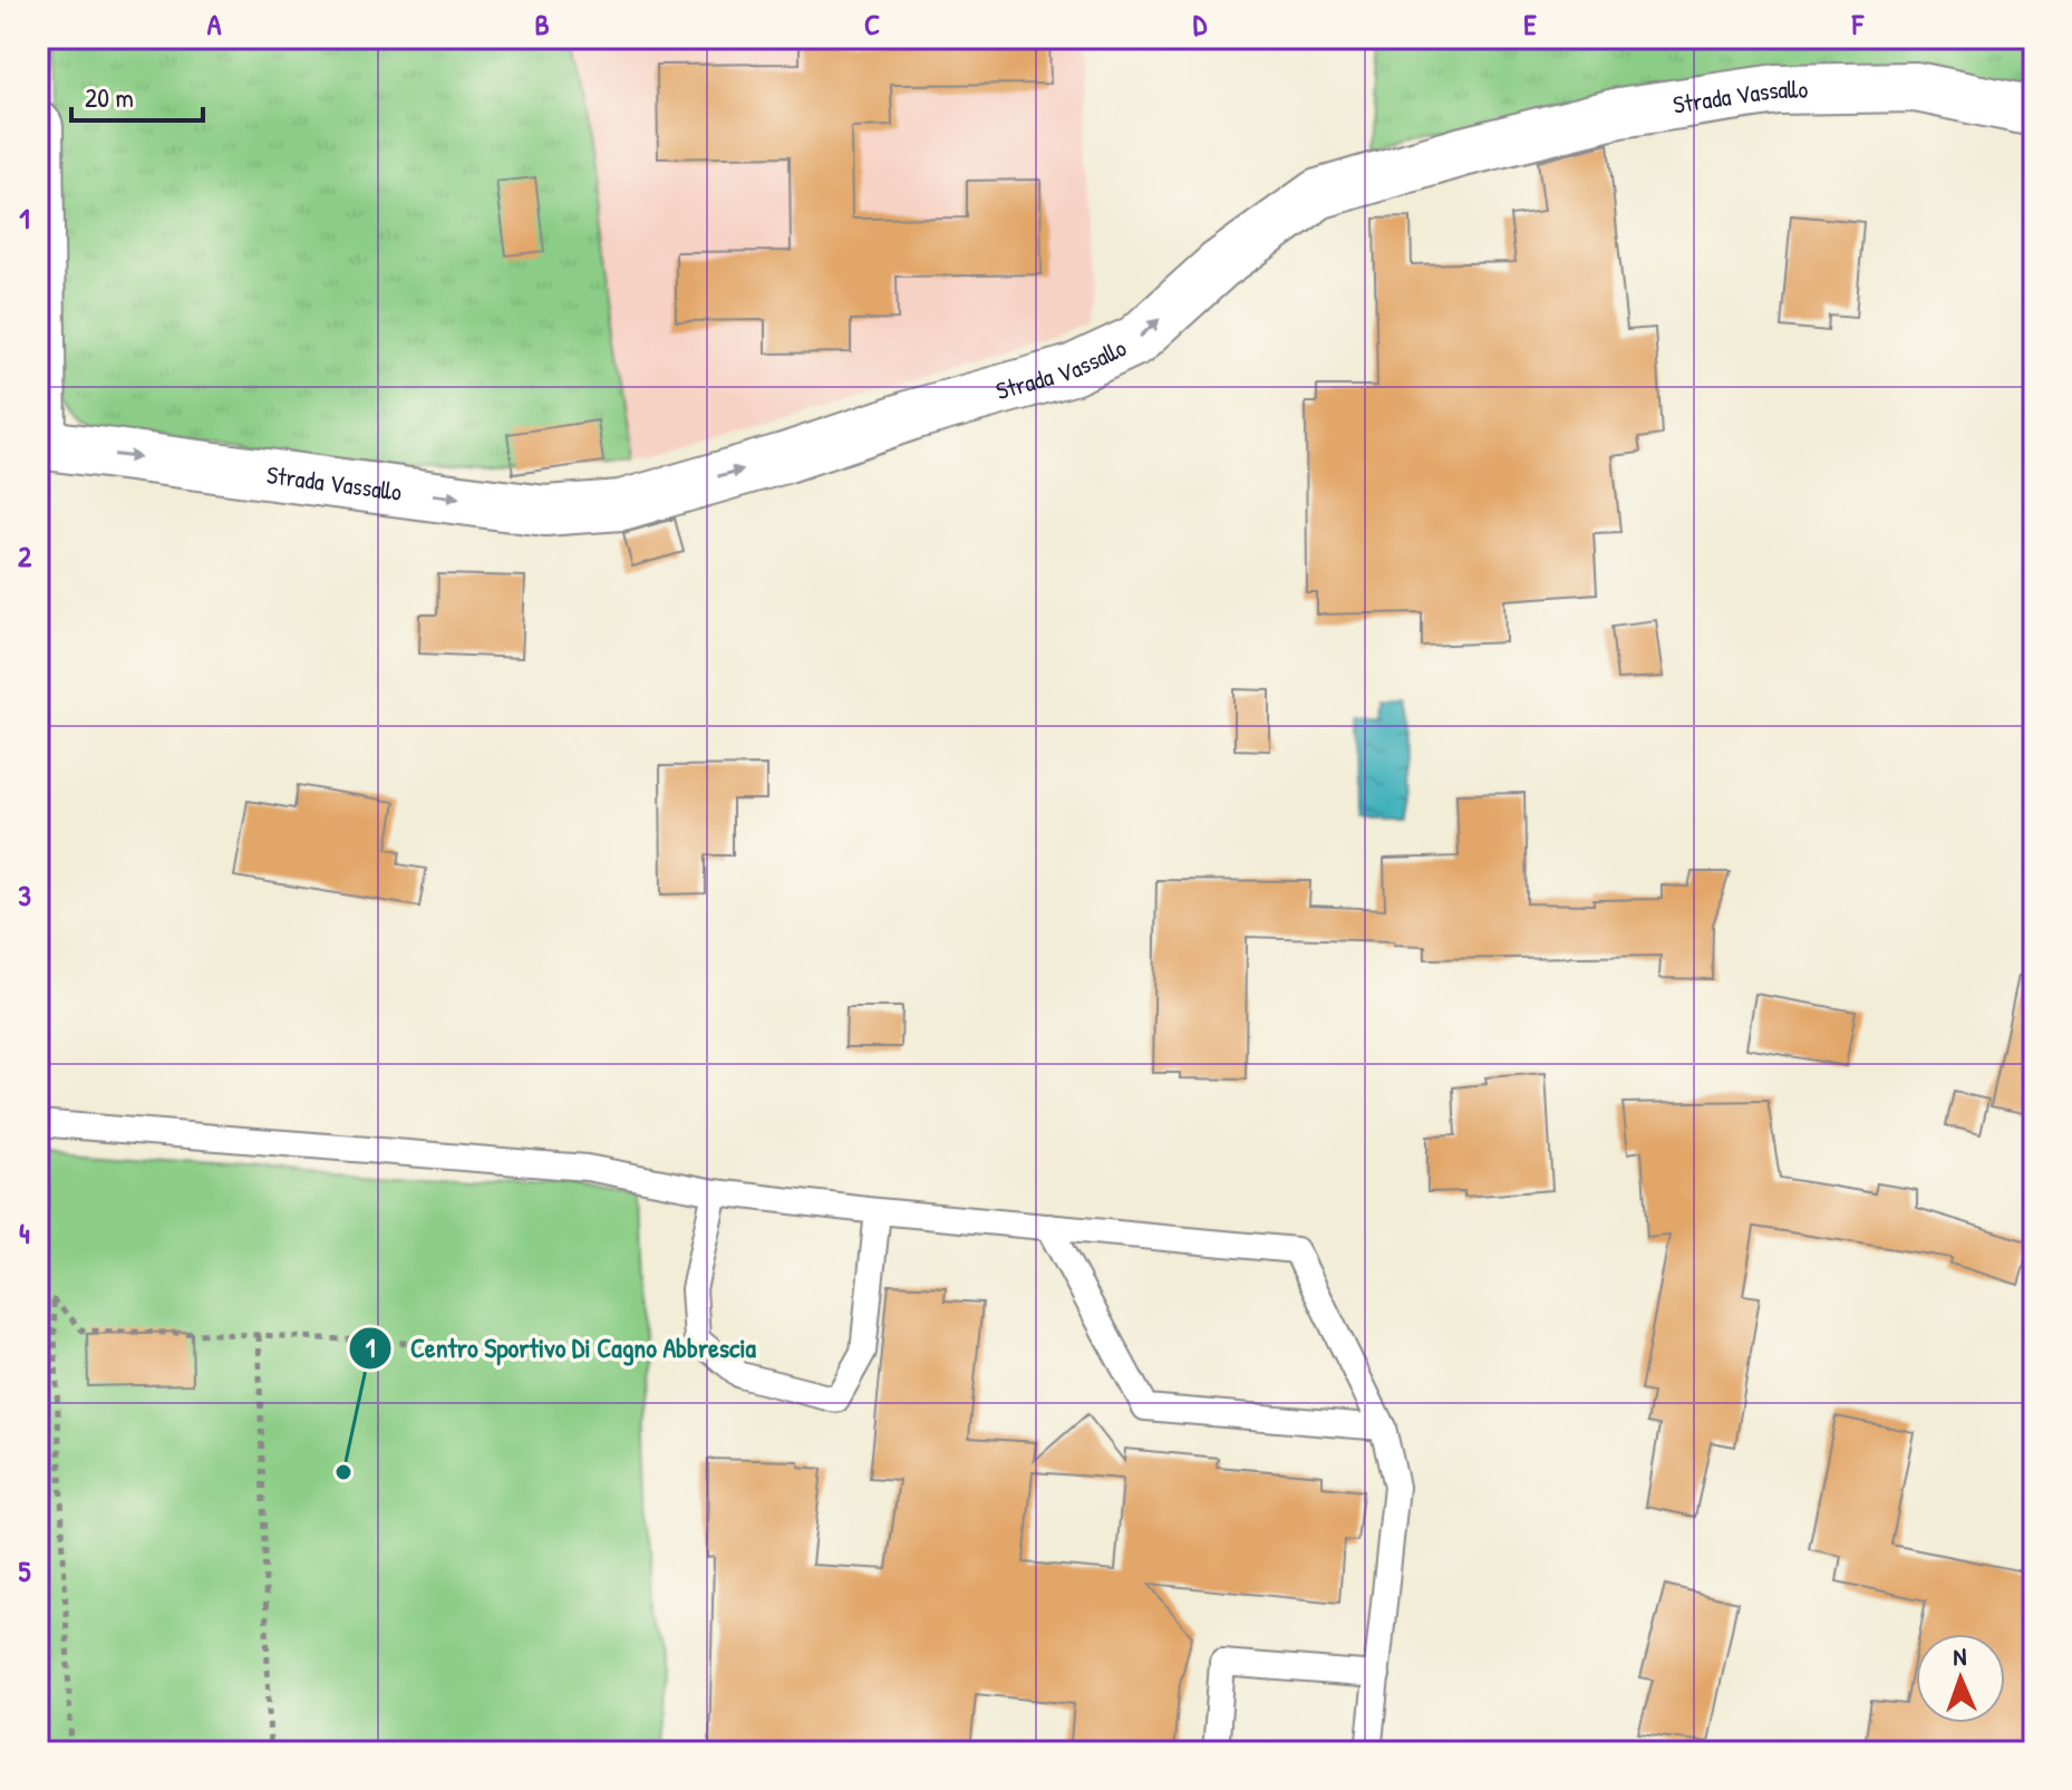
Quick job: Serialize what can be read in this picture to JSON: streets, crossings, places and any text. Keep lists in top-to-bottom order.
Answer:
{
  "streets": {
    "street": ["Strada Vassallo"]
  },
  "one_way": ["Strada Vassallo"],
  "places": ["Centro Sportivo Di Cagno Abbrescia"],
  "scale_bar": "20 m",
  "north": "top",
  "grid": {
    "columns": [
      "A",
      "B",
      "C",
      "D",
      "E",
      "F"
    ],
    "rows": [
      "1",
      "2",
      "3",
      "4",
      "5"
    ]
  }
}
